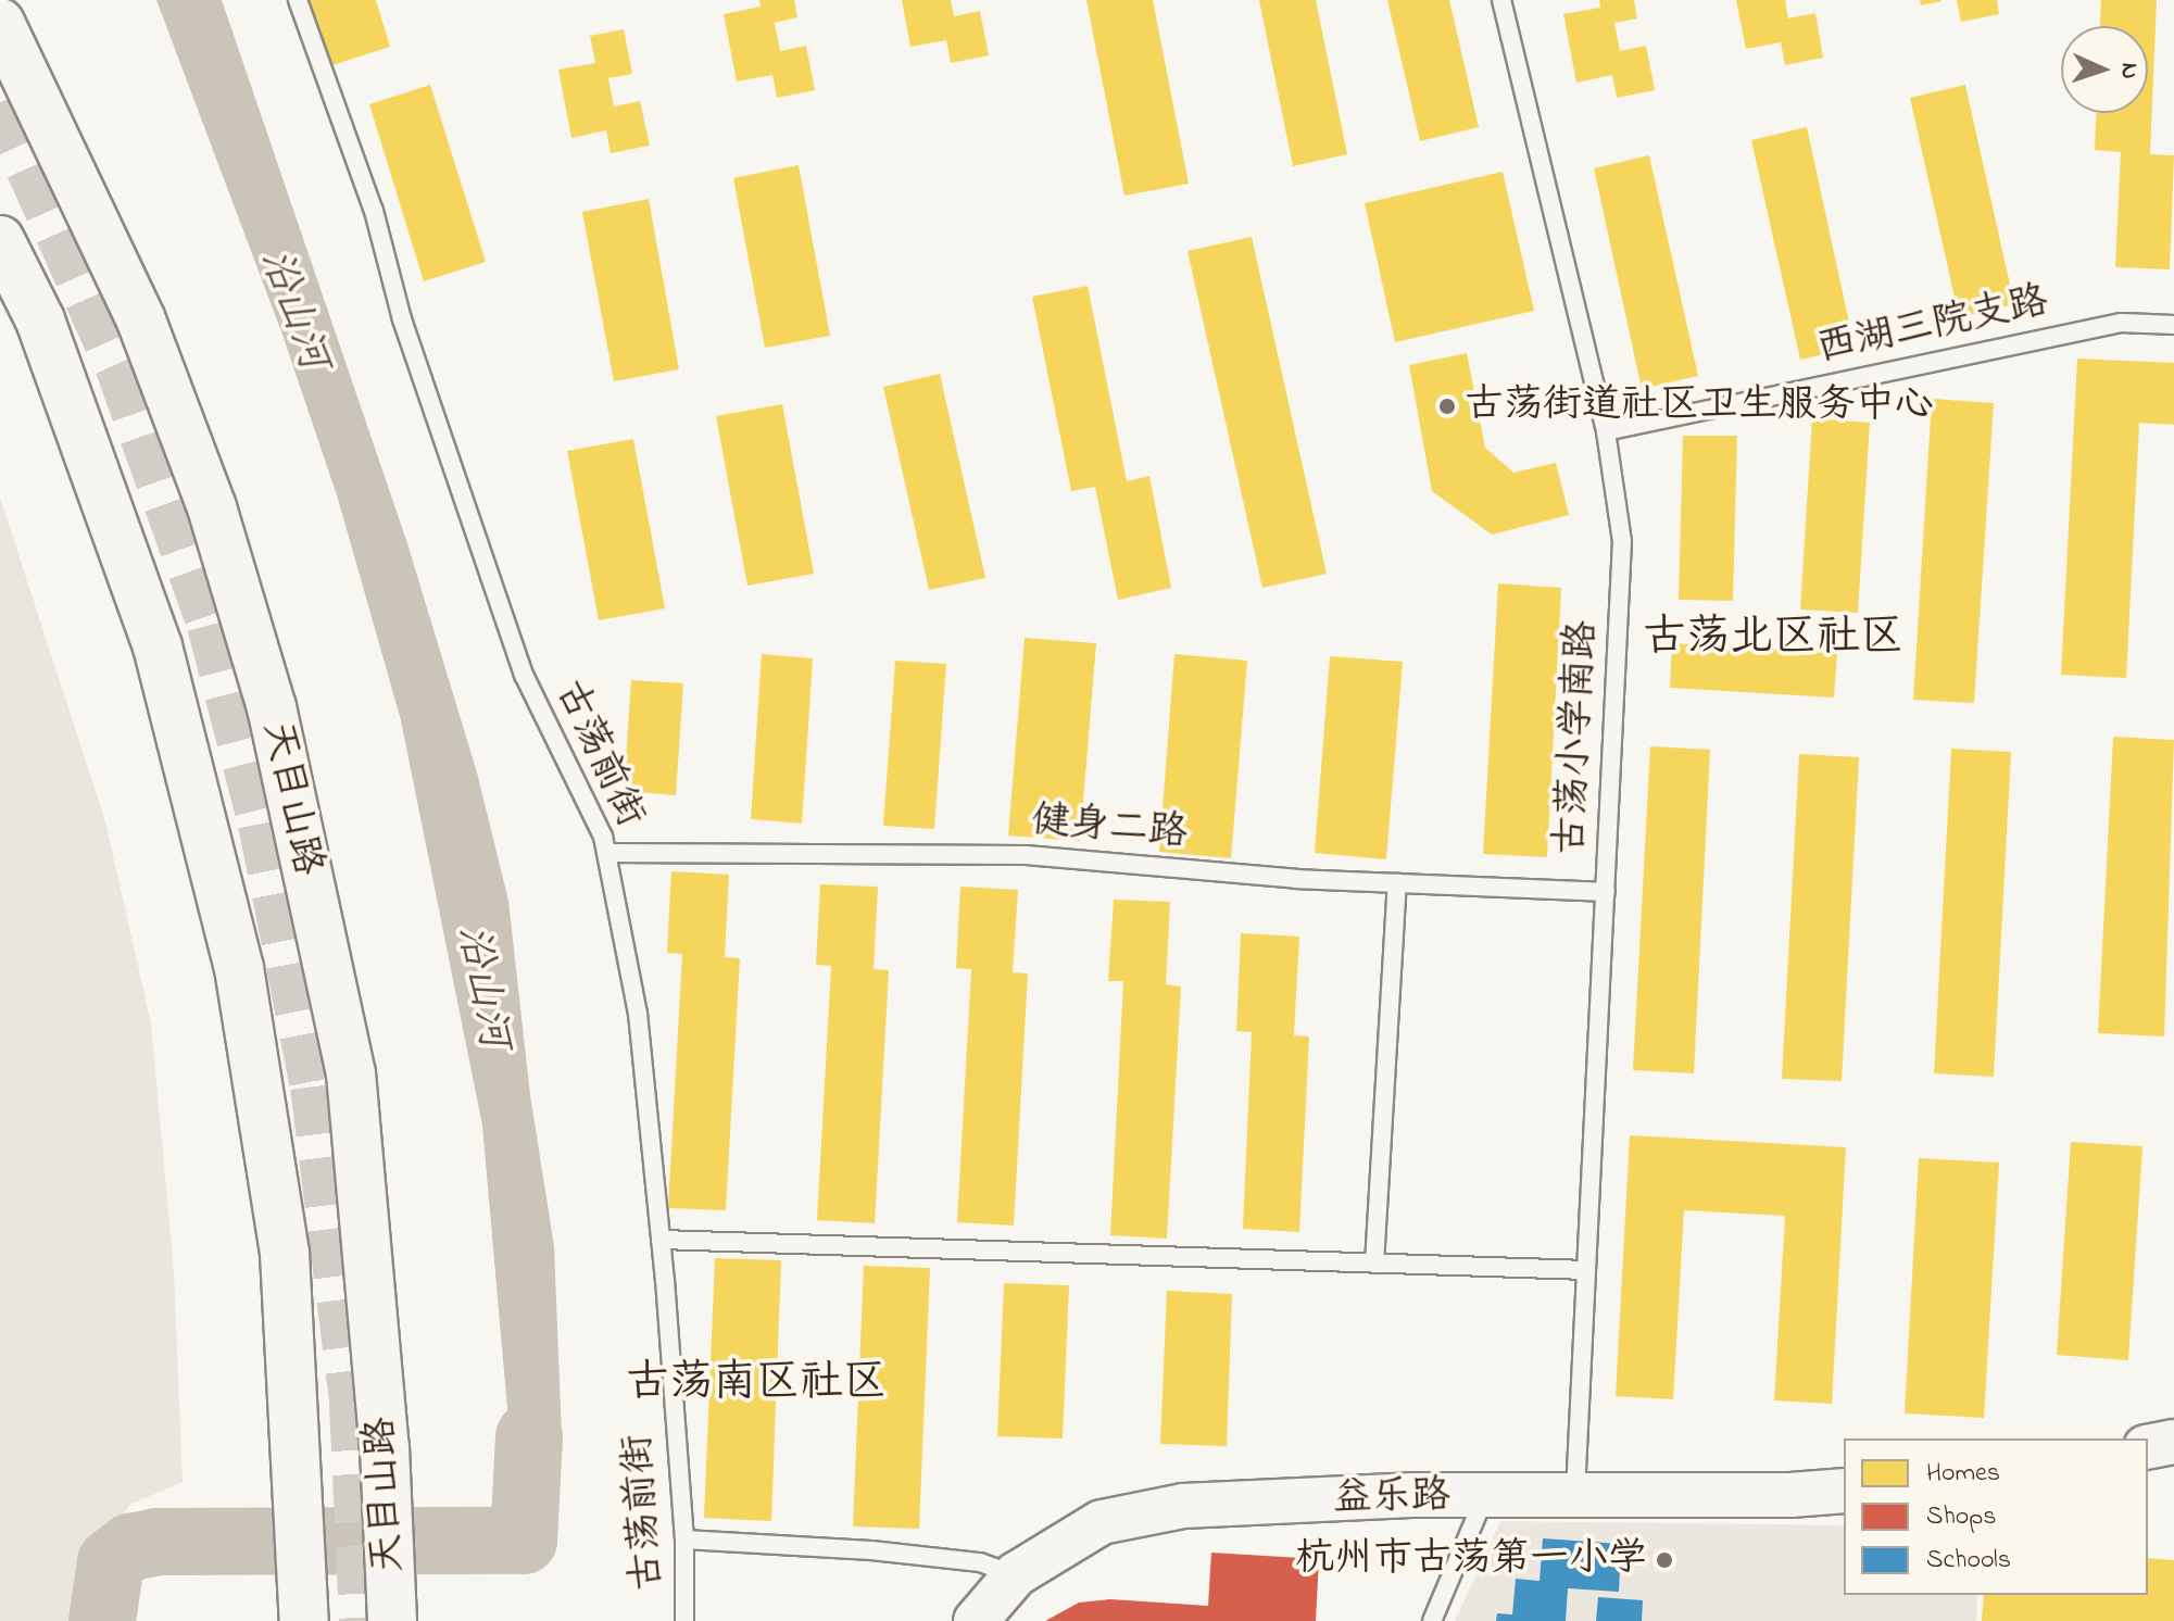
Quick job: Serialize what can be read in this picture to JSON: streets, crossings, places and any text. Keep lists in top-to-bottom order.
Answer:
{
  "streets": {
    "main road": ["天目山路"],
    "street": ["益乐路"],
    "lane": [
      "西湖三院支路",
      "古荡小学南路",
      "古荡前街",
      "健身二路"
    ]
  },
  "crossings": [
    ["西湖三院支路", "古荡小学南路"],
    ["古荡小学南路", "健身二路"],
    ["古荡小学南路", "益乐路"],
    ["古荡前街", "健身二路"]
  ],
  "districts": ["古荡北区社区", "古荡南区社区"],
  "water": ["沿山河"],
  "places": ["古荡街道社区卫生服务中心", "杭州市古荡第一小学"],
  "legend": ["Homes", "Shops", "Schools"],
  "north": "right"
}
